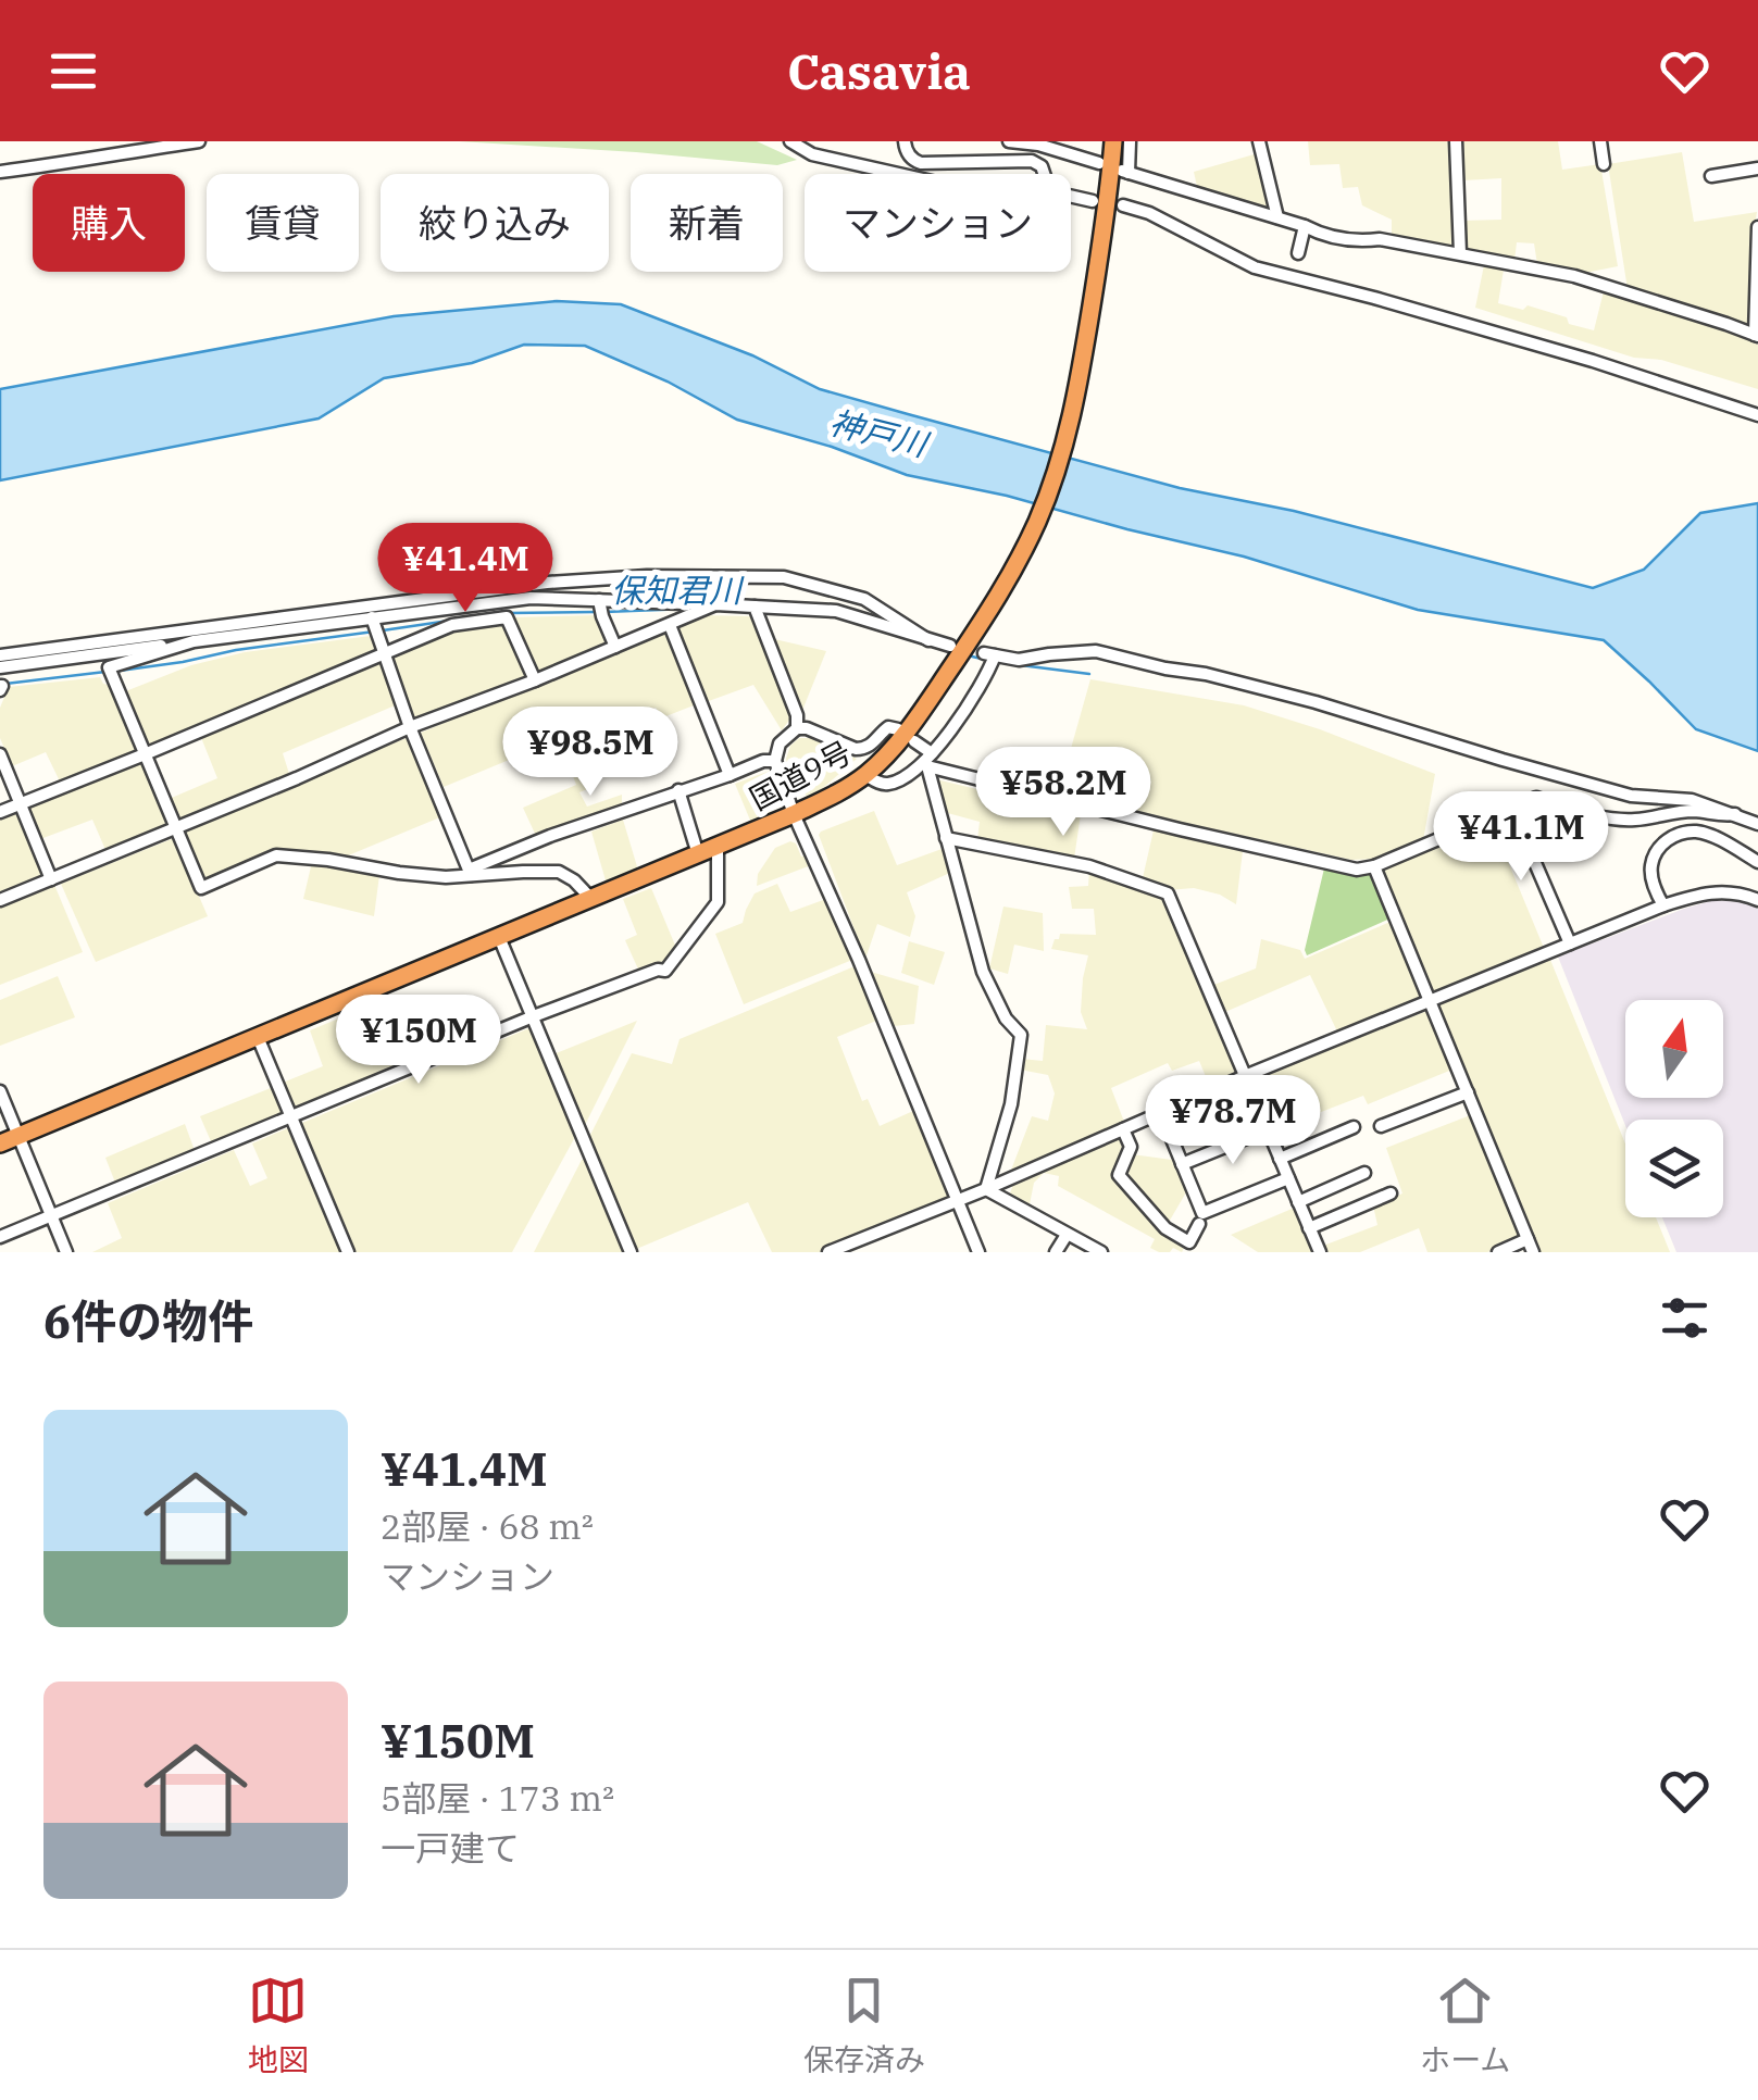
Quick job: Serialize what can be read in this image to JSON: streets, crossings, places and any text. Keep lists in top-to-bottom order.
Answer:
{
  "streets": {
    "highway": ["国道9号"]
  },
  "water": ["神戸川", "保知君川"],
  "north": "top",
  "page": {
    "header": "Casavia",
    "chip": [
      "購入",
      "賃貸",
      "絞り込み",
      "新着",
      "マンション"
    ],
    "price": [
      "¥41.4M",
      "¥98.5M",
      "¥58.2M",
      "¥41.1M",
      "¥150M",
      "¥78.7M"
    ],
    "heading": "6件の物件",
    "list": [
      {
        "name": "¥41.4M",
        "note": "2部屋 · 68 m² · マンション"
      },
      {
        "name": "¥150M",
        "note": "5部屋 · 173 m² · 一戸建て"
      }
    ],
    "tabs": ["地図", "保存済み", "ホーム"]
  }
}
